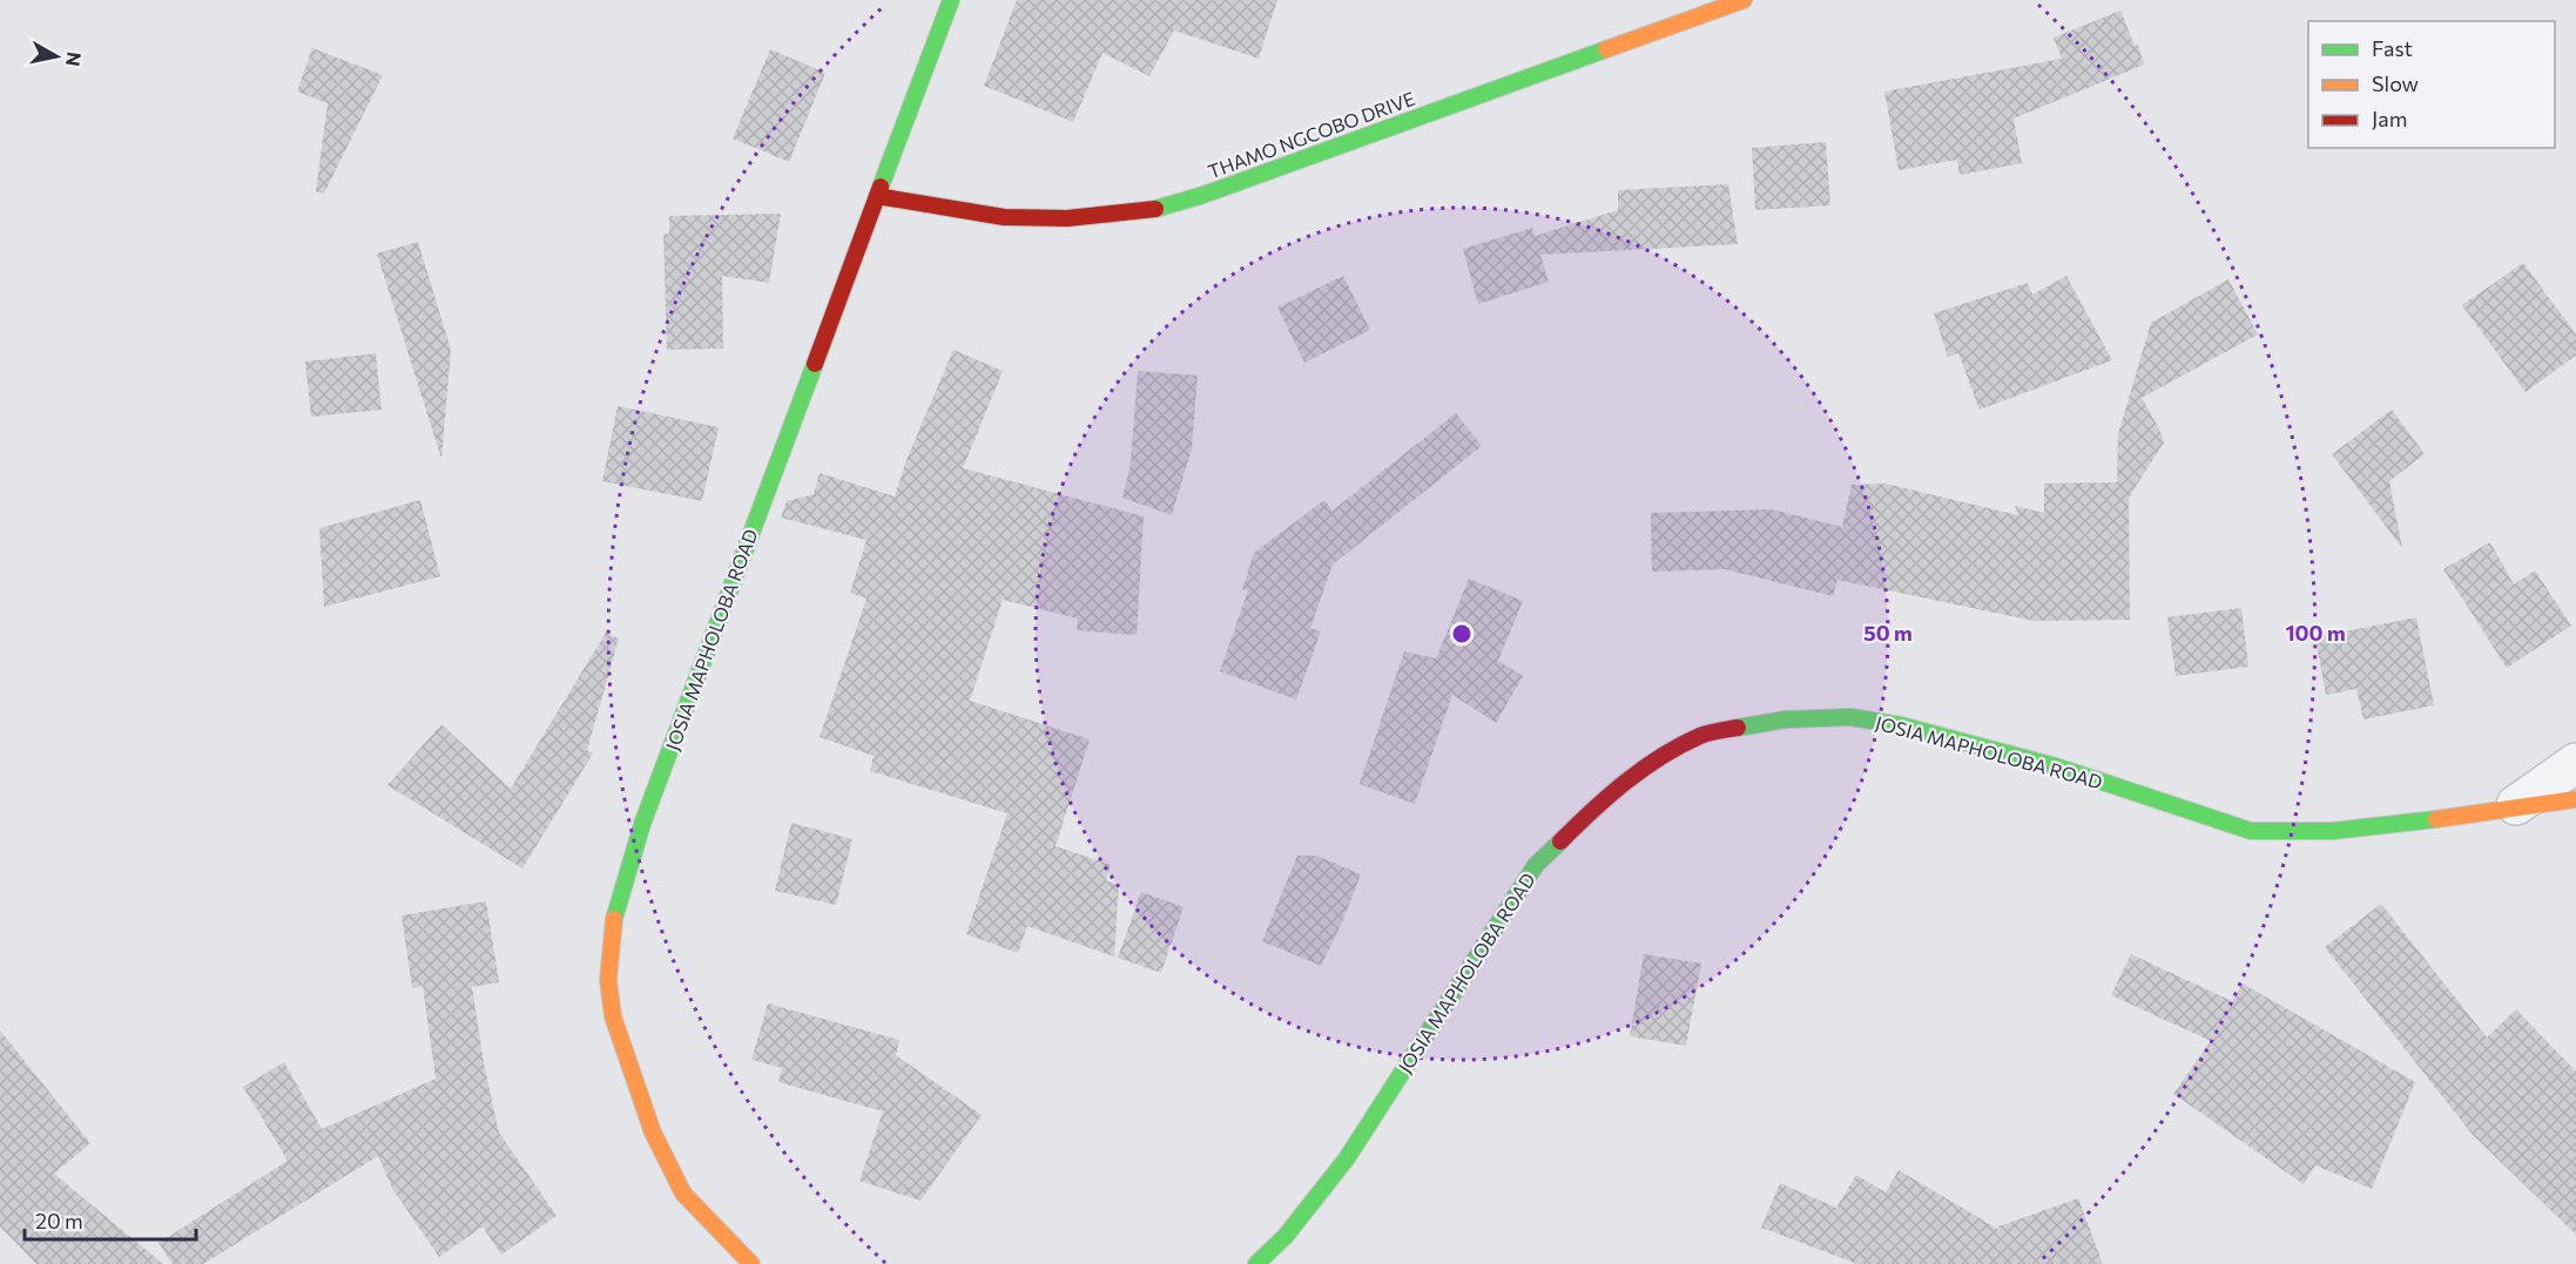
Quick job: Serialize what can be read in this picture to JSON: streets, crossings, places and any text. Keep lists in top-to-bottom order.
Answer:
{
  "streets": {
    "street": ["THAMO NGCOBO DRIVE", "JOSIA MAPHOLOBA ROAD"]
  },
  "crossings": [
    ["THAMO NGCOBO DRIVE", "JOSIA MAPHOLOBA ROAD"]
  ],
  "legend": ["Fast", "Slow", "Jam"],
  "scale_bar": "20 m",
  "north": "right",
  "rings": ["50 m", "100 m"]
}
